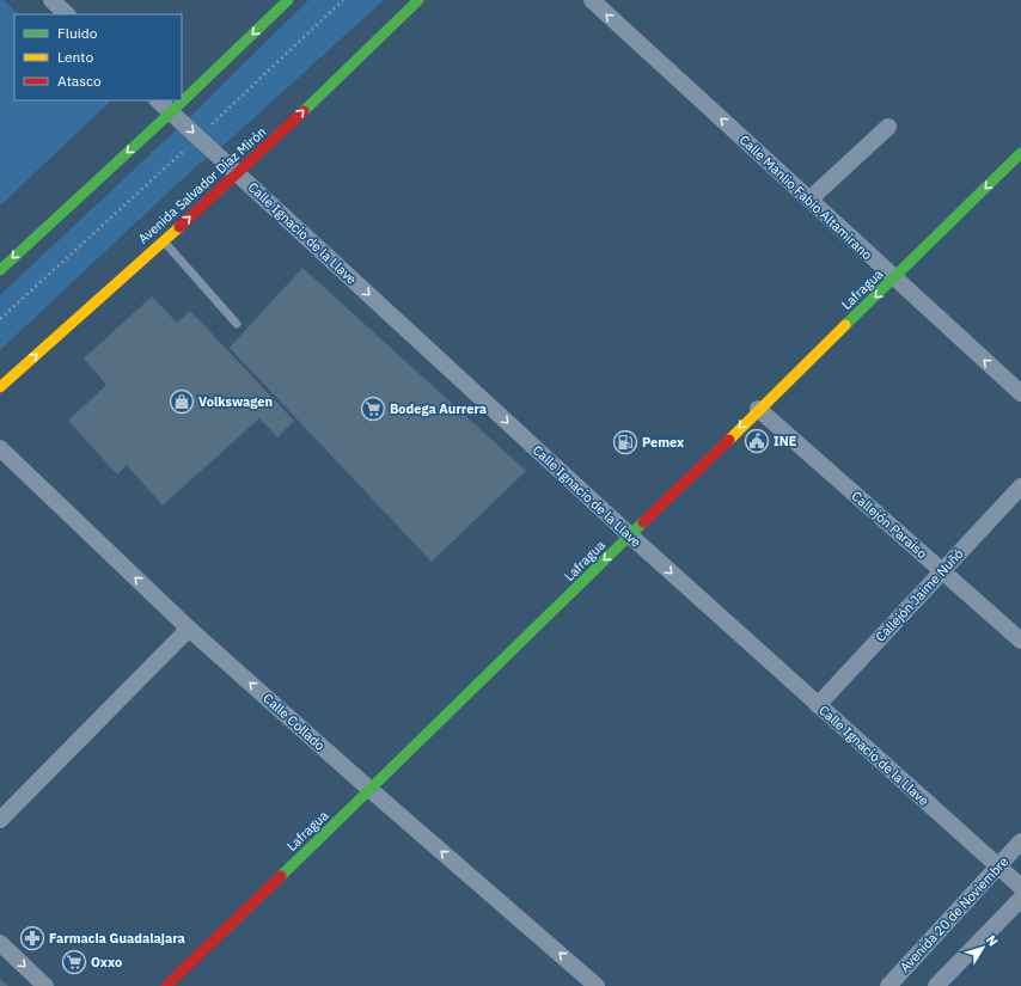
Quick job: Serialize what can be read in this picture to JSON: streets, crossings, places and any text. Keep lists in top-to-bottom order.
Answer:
{
  "streets": {
    "street": [
      "Avenida Salvador Díaz Mirón",
      "Calle Manlio Fabio Altamirano",
      "Calle Ignacio de la Llave",
      "Lafragua",
      "Callejón Paraíso",
      "Callejón Jaime Nuñó",
      "Calle Collado",
      "Avenida 20 de Noviembre"
    ]
  },
  "crossings": [
    ["Avenida Salvador Díaz Mirón", "Calle Ignacio de la Llave"],
    ["Calle Manlio Fabio Altamirano", "Lafragua"],
    ["Calle Ignacio de la Llave", "Lafragua"],
    ["Calle Ignacio de la Llave", "Callejón Jaime Nuñó"],
    ["Calle Ignacio de la Llave", "Avenida 20 de Noviembre"],
    ["Lafragua", "Callejón Paraíso"],
    ["Lafragua", "Calle Collado"],
    ["Callejón Paraíso", "Callejón Jaime Nuñó"]
  ],
  "one_way": [
    "Calle Manlio Fabio Altamirano",
    "Calle Ignacio de la Llave",
    "Lafragua",
    "Calle Collado"
  ],
  "places": {
    "shop": ["Volkswagen"],
    "supermarket": ["Bodega Aurrera", "Oxxo"],
    "public building": ["INE"],
    "fuel station": ["Pemex"],
    "pharmacy": ["Farmacia Guadalajara"]
  },
  "legend": ["Fluido", "Lento", "Atasco"],
  "north": "top right"
}
